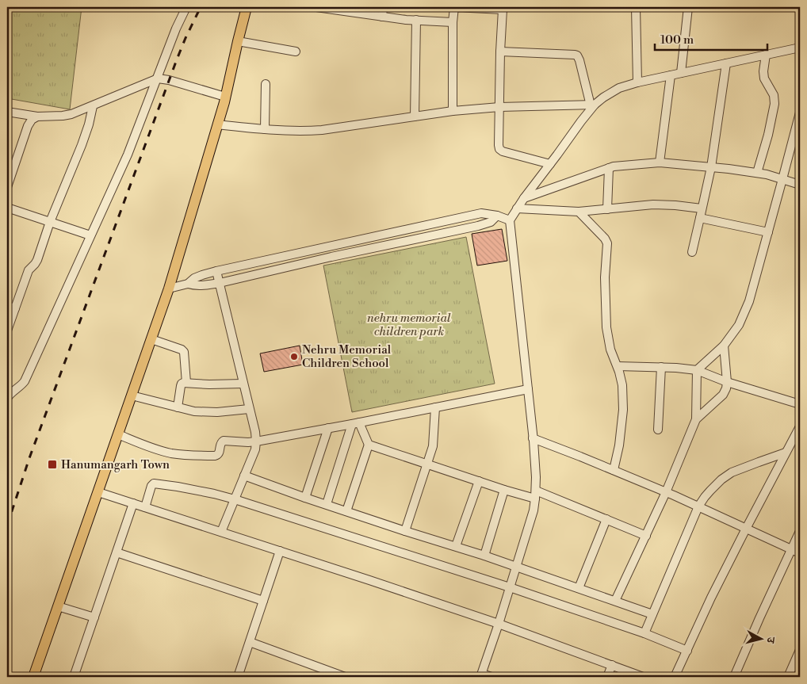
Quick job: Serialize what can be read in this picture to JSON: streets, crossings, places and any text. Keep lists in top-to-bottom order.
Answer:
{
  "parks": ["nehru memorial children park"],
  "places": {
    "other": ["Nehru Memorial Children School"],
    "transit": ["Hanumangarh Town"]
  },
  "scale_bar": "100 m",
  "north": "right"
}
